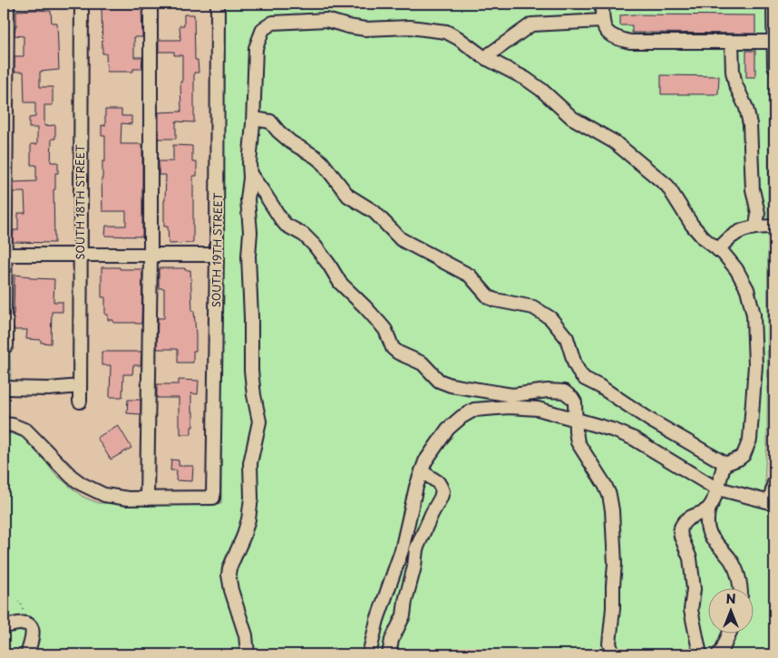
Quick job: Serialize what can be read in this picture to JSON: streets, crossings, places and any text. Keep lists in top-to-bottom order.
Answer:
{
  "streets": {
    "street": ["SOUTH 18TH STREET", "SOUTH 19TH STREET"]
  },
  "north": "top"
}
